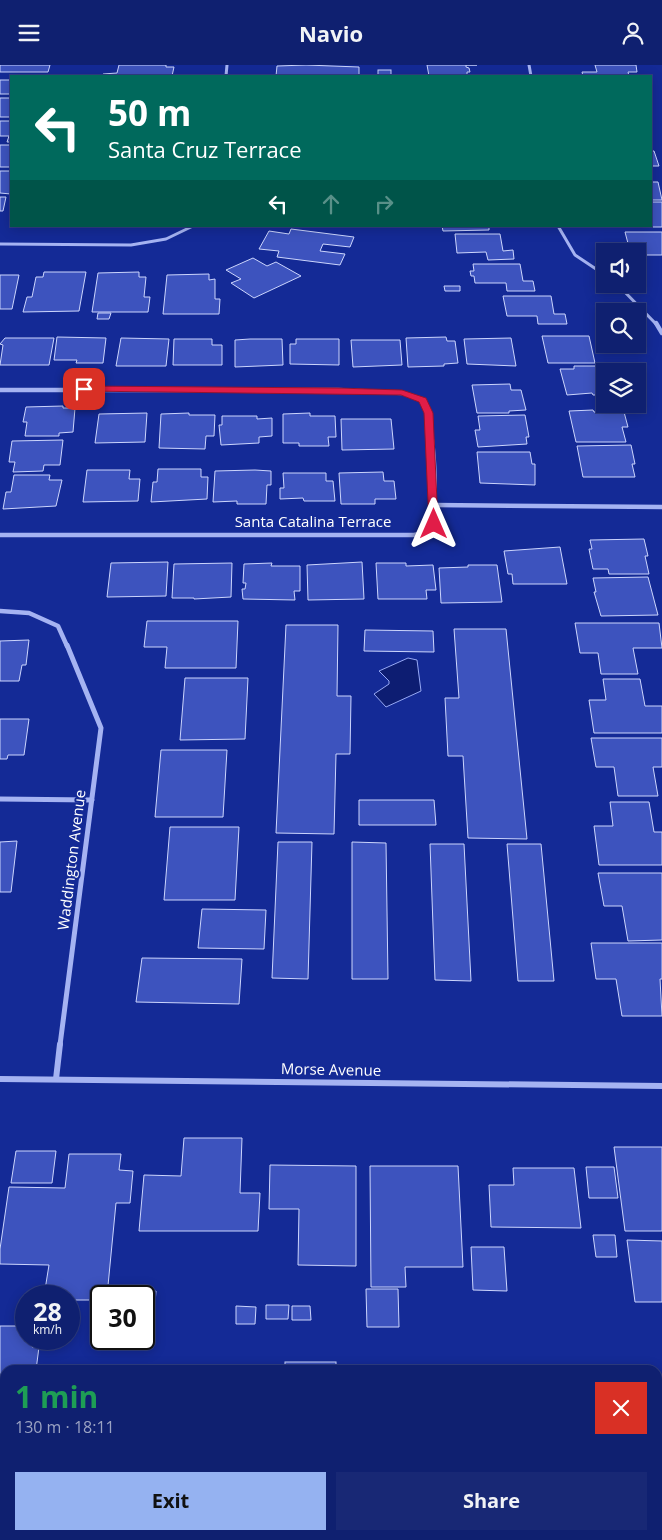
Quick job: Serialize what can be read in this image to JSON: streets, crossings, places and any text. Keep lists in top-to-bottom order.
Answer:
{
  "streets": {
    "street": ["Santa Catalina Terrace", "Waddington Avenue", "Morse Avenue"]
  },
  "crossings": [
    ["Waddington Avenue", "Morse Avenue"]
  ],
  "page": {
    "header": "Navio",
    "turn": ["50 m", "Santa Cruz Terrace"],
    "speed": "28 km/h",
    "limit": "30",
    "heading": ["1 min", "130 m · 18:11"],
    "buttons": ["Exit", "Share"]
  }
}
